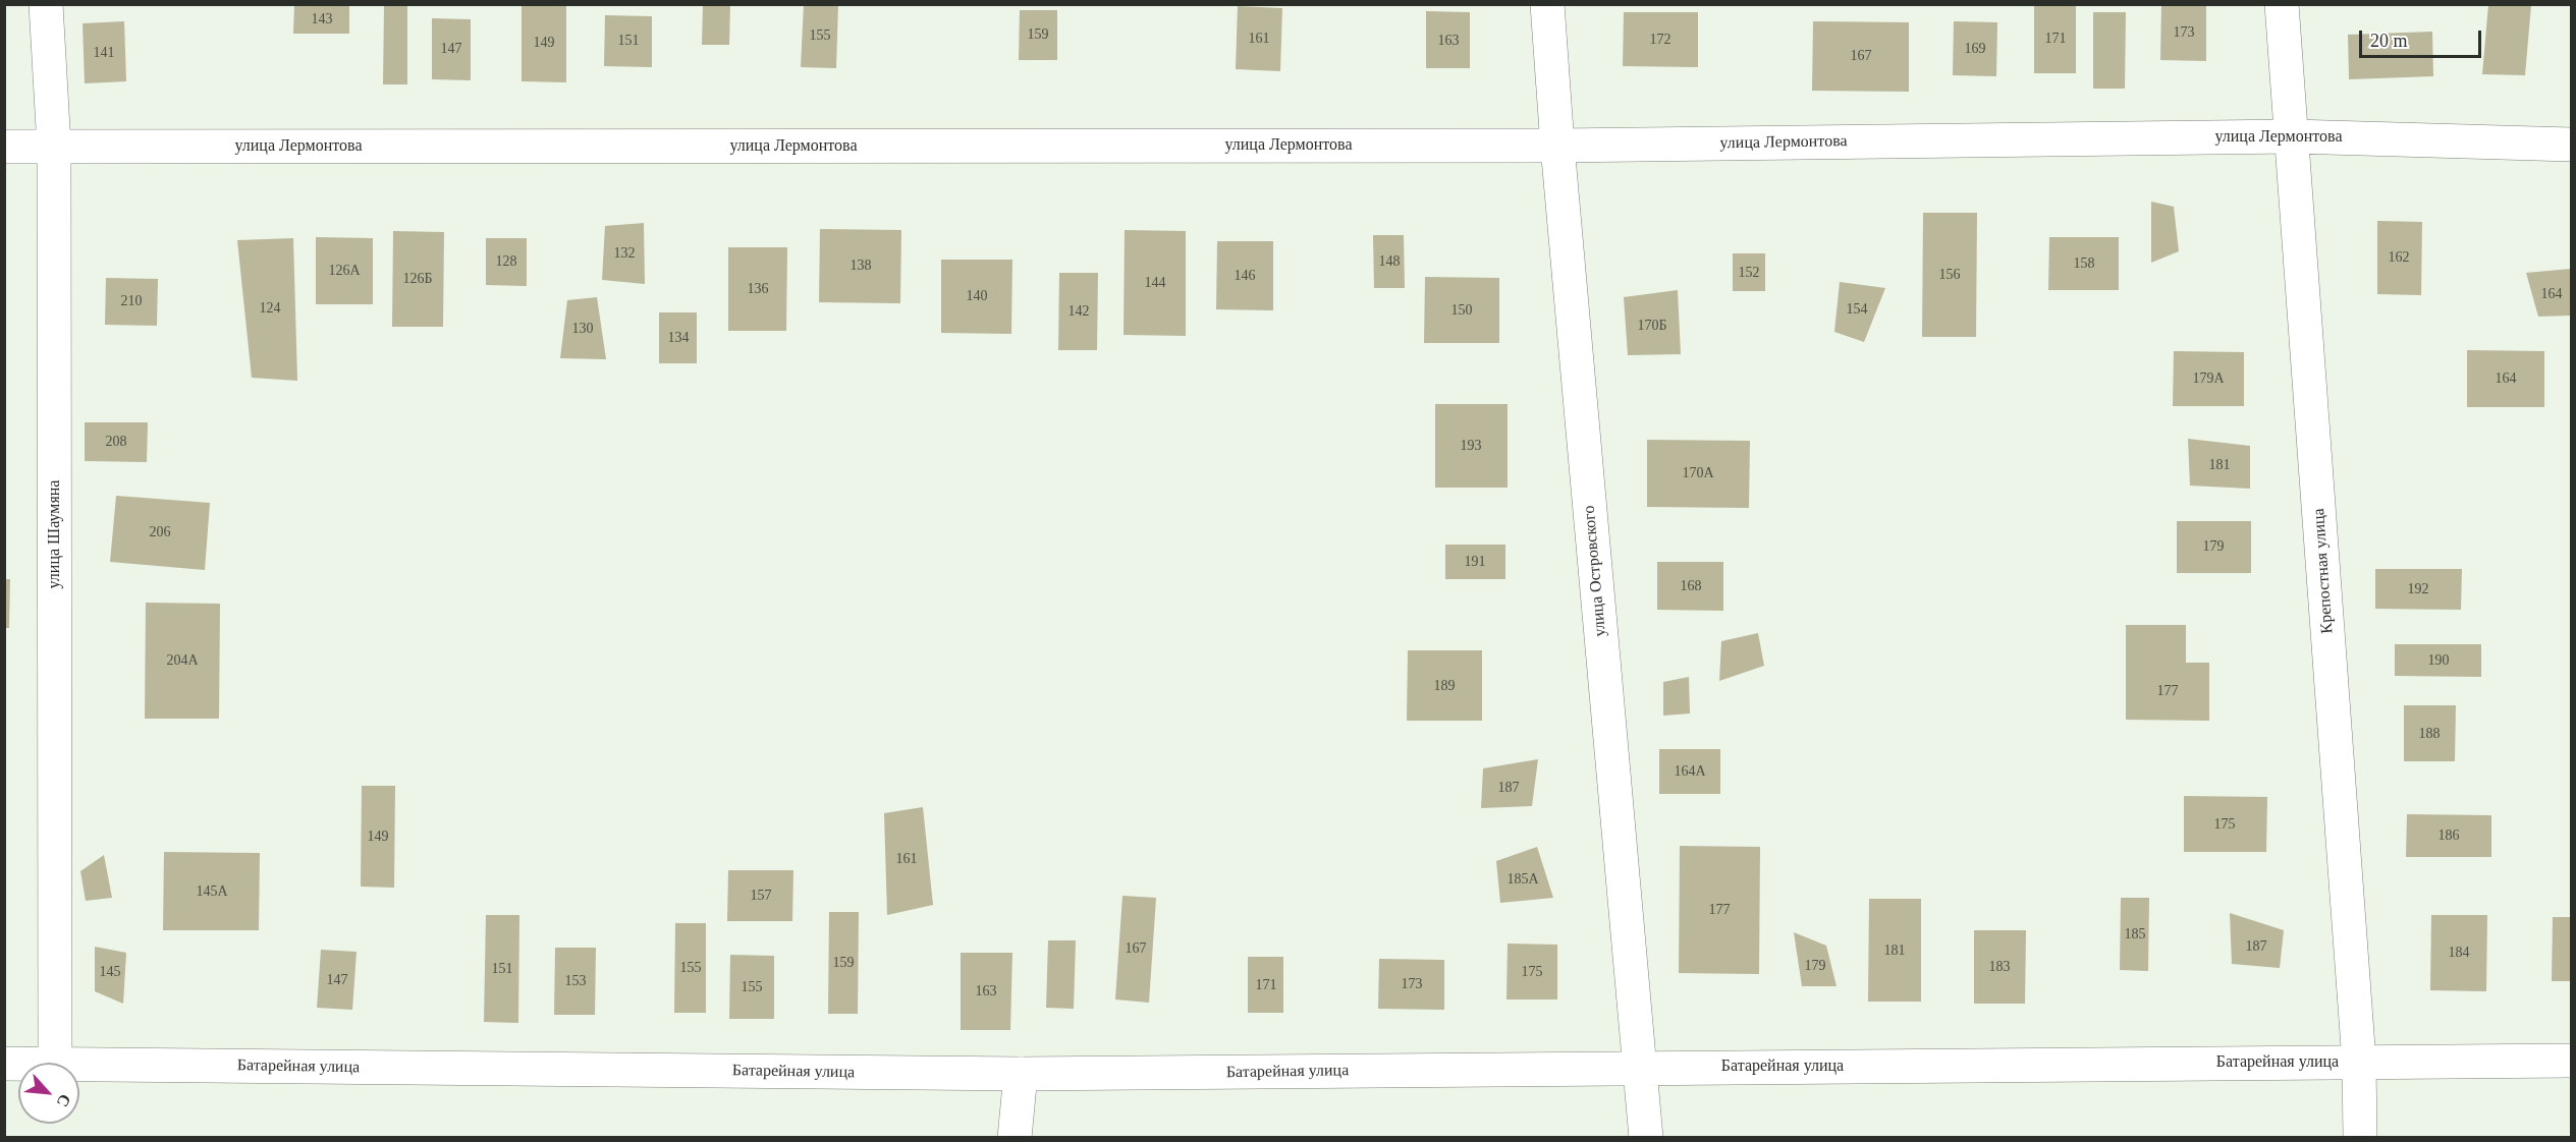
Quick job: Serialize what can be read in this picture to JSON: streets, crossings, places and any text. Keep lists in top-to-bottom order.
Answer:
{
  "streets": {
    "street": [
      "улица Лермонтова",
      "улица Шаумяна",
      "улица Островского",
      "Крепостная улица",
      "Батарейная улица"
    ]
  },
  "crossings": [
    ["улица Лермонтова", "улица Шаумяна"],
    ["улица Лермонтова", "улица Островского"],
    ["улица Лермонтова", "Крепостная улица"],
    ["улица Островского", "Батарейная улица"],
    ["Крепостная улица", "Батарейная улица"]
  ],
  "house_numbers": [
    "143",
    "173",
    "159",
    "155",
    "161",
    "171",
    "172",
    "151",
    "163",
    "149",
    "147",
    "169",
    "141",
    "167",
    "132",
    "162",
    "128",
    "148",
    "158",
    "138",
    "126А",
    "152",
    "156",
    "146",
    "126Б",
    "144",
    "136",
    "164",
    "140",
    "210",
    "124",
    "154",
    "150",
    "142",
    "170Б",
    "130",
    "134",
    "179А",
    "164",
    "208",
    "193",
    "181",
    "170А",
    "206",
    "179",
    "191",
    "168",
    "192",
    "204А",
    "190",
    "189",
    "177",
    "188",
    "164А",
    "187",
    "175",
    "186",
    "149",
    "161",
    "185А",
    "145А",
    "157",
    "177",
    "185",
    "187",
    "167",
    "181",
    "184",
    "159",
    "179",
    "183",
    "155",
    "151",
    "145",
    "175",
    "147",
    "153",
    "173",
    "171",
    "155",
    "163"
  ],
  "scale_bar": "20 m",
  "north": "bottom right"
}
